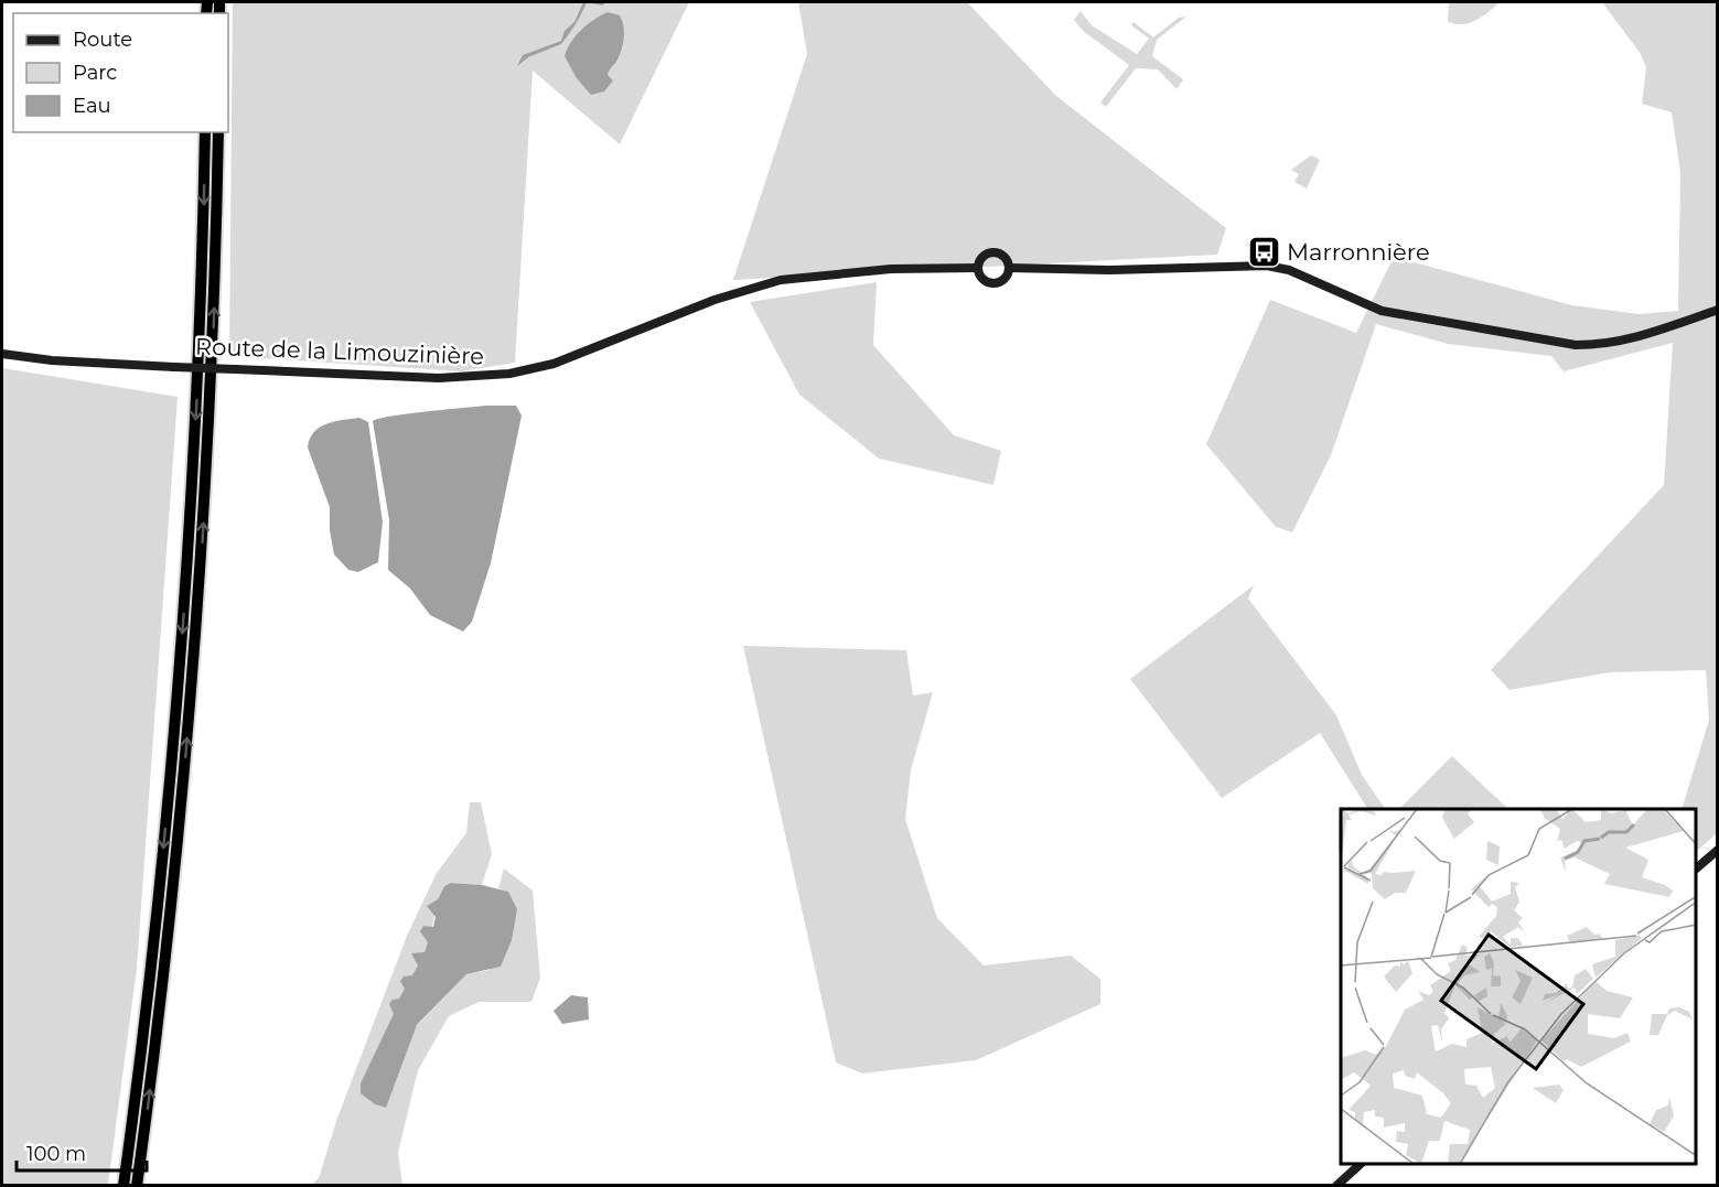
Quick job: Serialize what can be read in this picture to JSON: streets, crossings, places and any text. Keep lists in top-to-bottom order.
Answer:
{
  "streets": {
    "street": ["Route de la Limouzinière"]
  },
  "places": {
    "bus stop": ["Marronnière"]
  },
  "legend": ["Route", "Parc", "Eau"],
  "scale_bar": "100 m"
}
